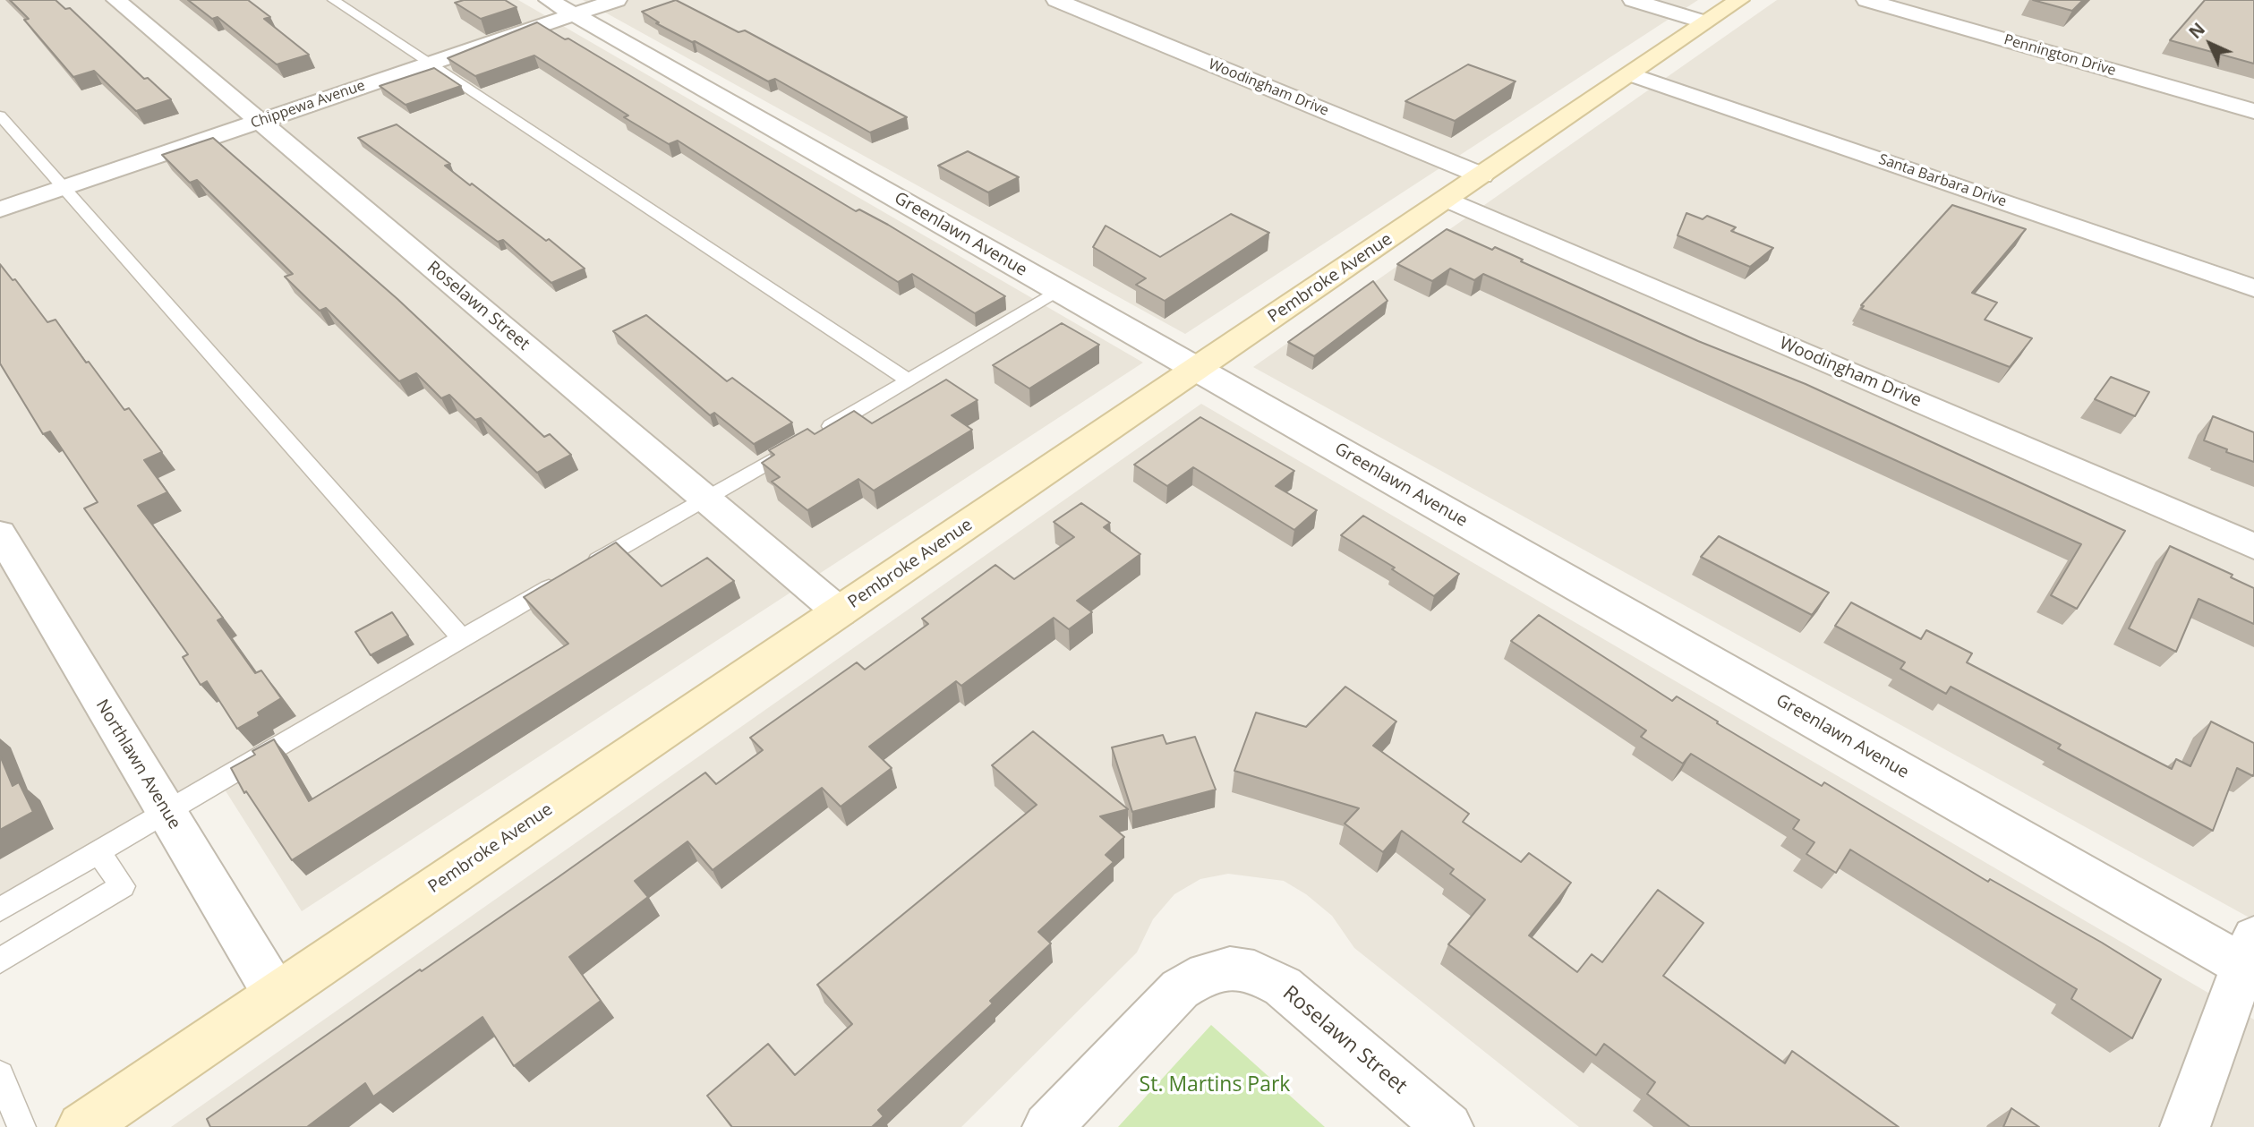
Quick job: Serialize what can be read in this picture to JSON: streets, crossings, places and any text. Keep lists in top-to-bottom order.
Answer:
{
  "streets": {
    "street": [
      "Pennington Drive",
      "Woodingham Drive",
      "Chippewa Avenue",
      "Santa Barbara Drive",
      "Greenlawn Avenue",
      "Pembroke Avenue",
      "Roselawn Street",
      "Northlawn Avenue"
    ]
  },
  "crossings": [
    ["Woodingham Drive", "Pembroke Avenue"],
    ["Chippewa Avenue", "Greenlawn Avenue"],
    ["Chippewa Avenue", "Roselawn Street"],
    ["Santa Barbara Drive", "Pembroke Avenue"],
    ["Greenlawn Avenue", "Pembroke Avenue"],
    ["Pembroke Avenue", "Roselawn Street"],
    ["Pembroke Avenue", "Northlawn Avenue"]
  ],
  "parks": ["St. Martins Park"],
  "north": "top left"
}
